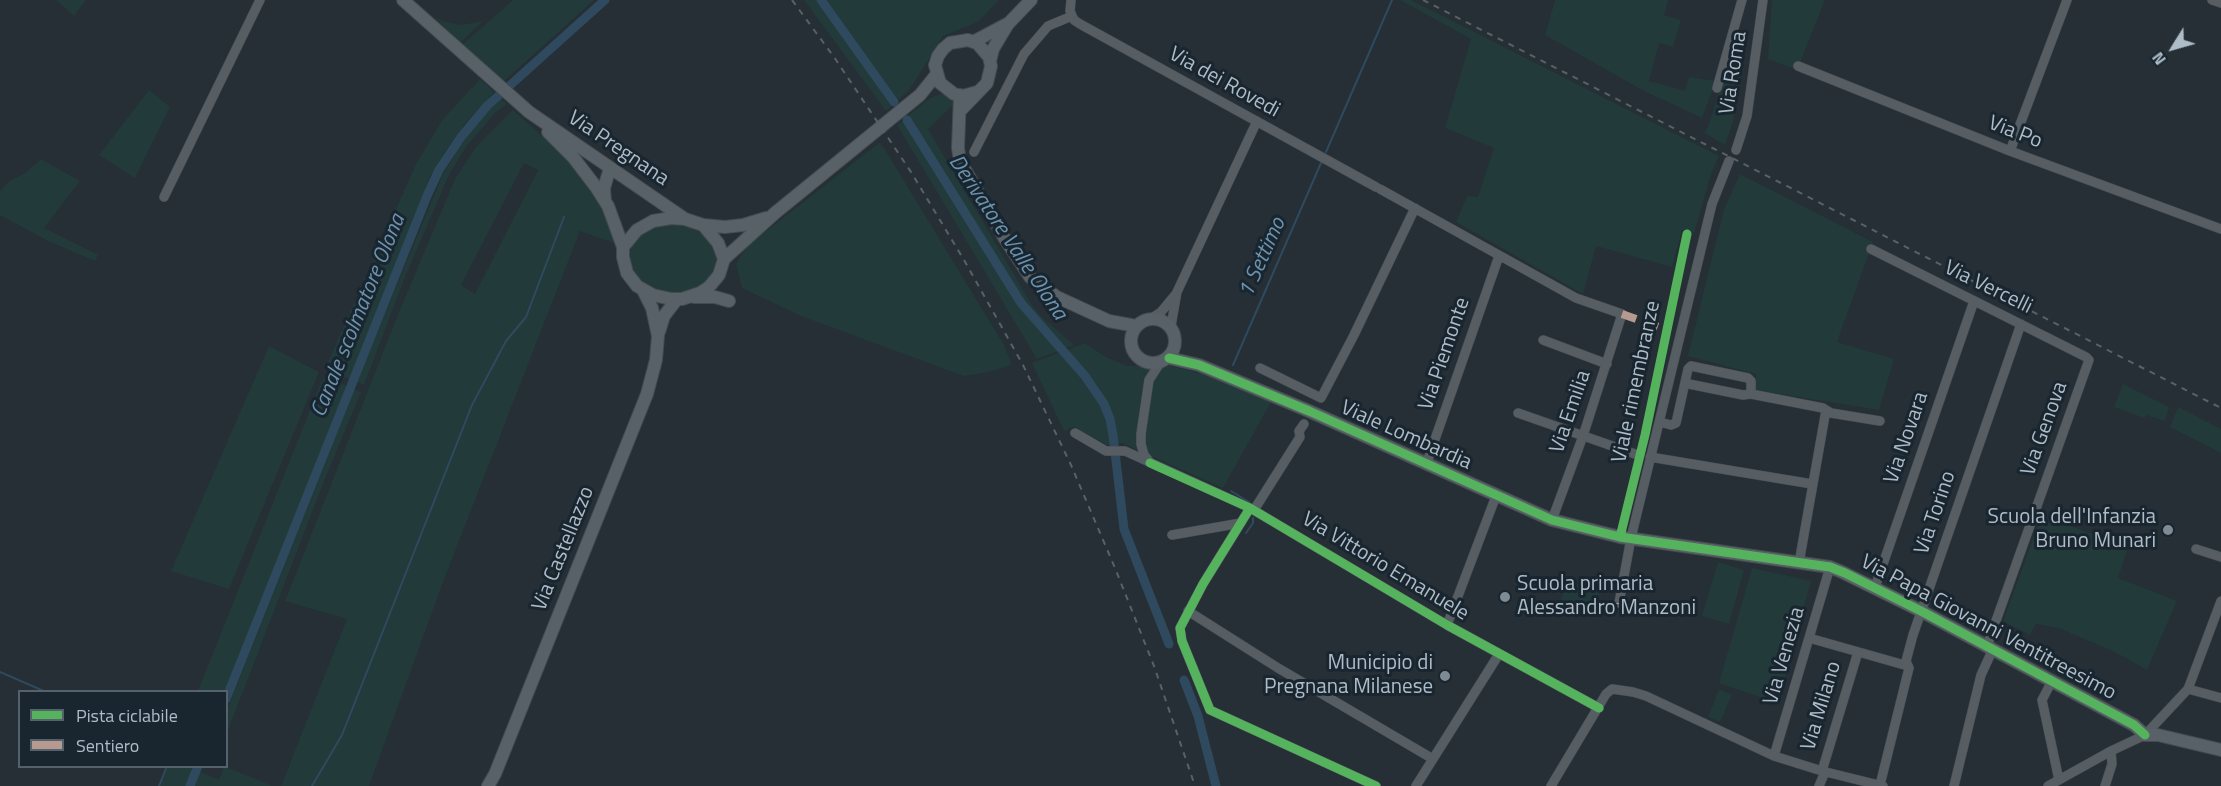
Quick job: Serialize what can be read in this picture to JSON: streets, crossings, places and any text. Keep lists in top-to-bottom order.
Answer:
{
  "streets": {
    "street": [
      "Via Roma",
      "Via dei Rovedi",
      "Via Po",
      "Via Pregnana",
      "Via Vercelli",
      "Via Piemonte",
      "Via Emilia",
      "Via Genova",
      "Viale Lombardia",
      "Via Novara",
      "Via Torino",
      "Via Castellazzo",
      "Via Vittorio Emanuele",
      "Via Papa Giovanni Ventitreesimo",
      "Via Venezia",
      "Via Milano"
    ],
    "cycle path": ["Viale rimembranze"]
  },
  "crossings": [
    ["Via dei Rovedi", "Via Piemonte"],
    ["Via dei Rovedi", "Via Emilia"],
    ["Via Pregnana", "Via Castellazzo"],
    ["Via Vercelli", "Via Genova"],
    ["Via Vercelli", "Via Novara"],
    ["Via Vercelli", "Via Torino"],
    ["Via Piemonte", "Viale Lombardia"],
    ["Via Emilia", "Viale Lombardia"],
    ["Via Genova", "Via Papa Giovanni Ventitreesimo"],
    ["Viale Lombardia", "Via Papa Giovanni Ventitreesimo"],
    ["Via Novara", "Via Papa Giovanni Ventitreesimo"],
    ["Via Torino", "Via Papa Giovanni Ventitreesimo"],
    ["Via Torino", "Via Milano"],
    ["Via Papa Giovanni Ventitreesimo", "Via Venezia"],
    ["Via Venezia", "Via Milano"]
  ],
  "water": ["Derivatore Valle Olona", "1 Settimo", "Canale scolmatore Olona"],
  "places": ["Scuola dell'Infanzia Bruno Munari", "Scuola primaria Alessandro Manzoni", "Municipio di Pregnana Milanese"],
  "legend": ["Pista ciclabile", "Sentiero"],
  "north": "bottom left"
}
